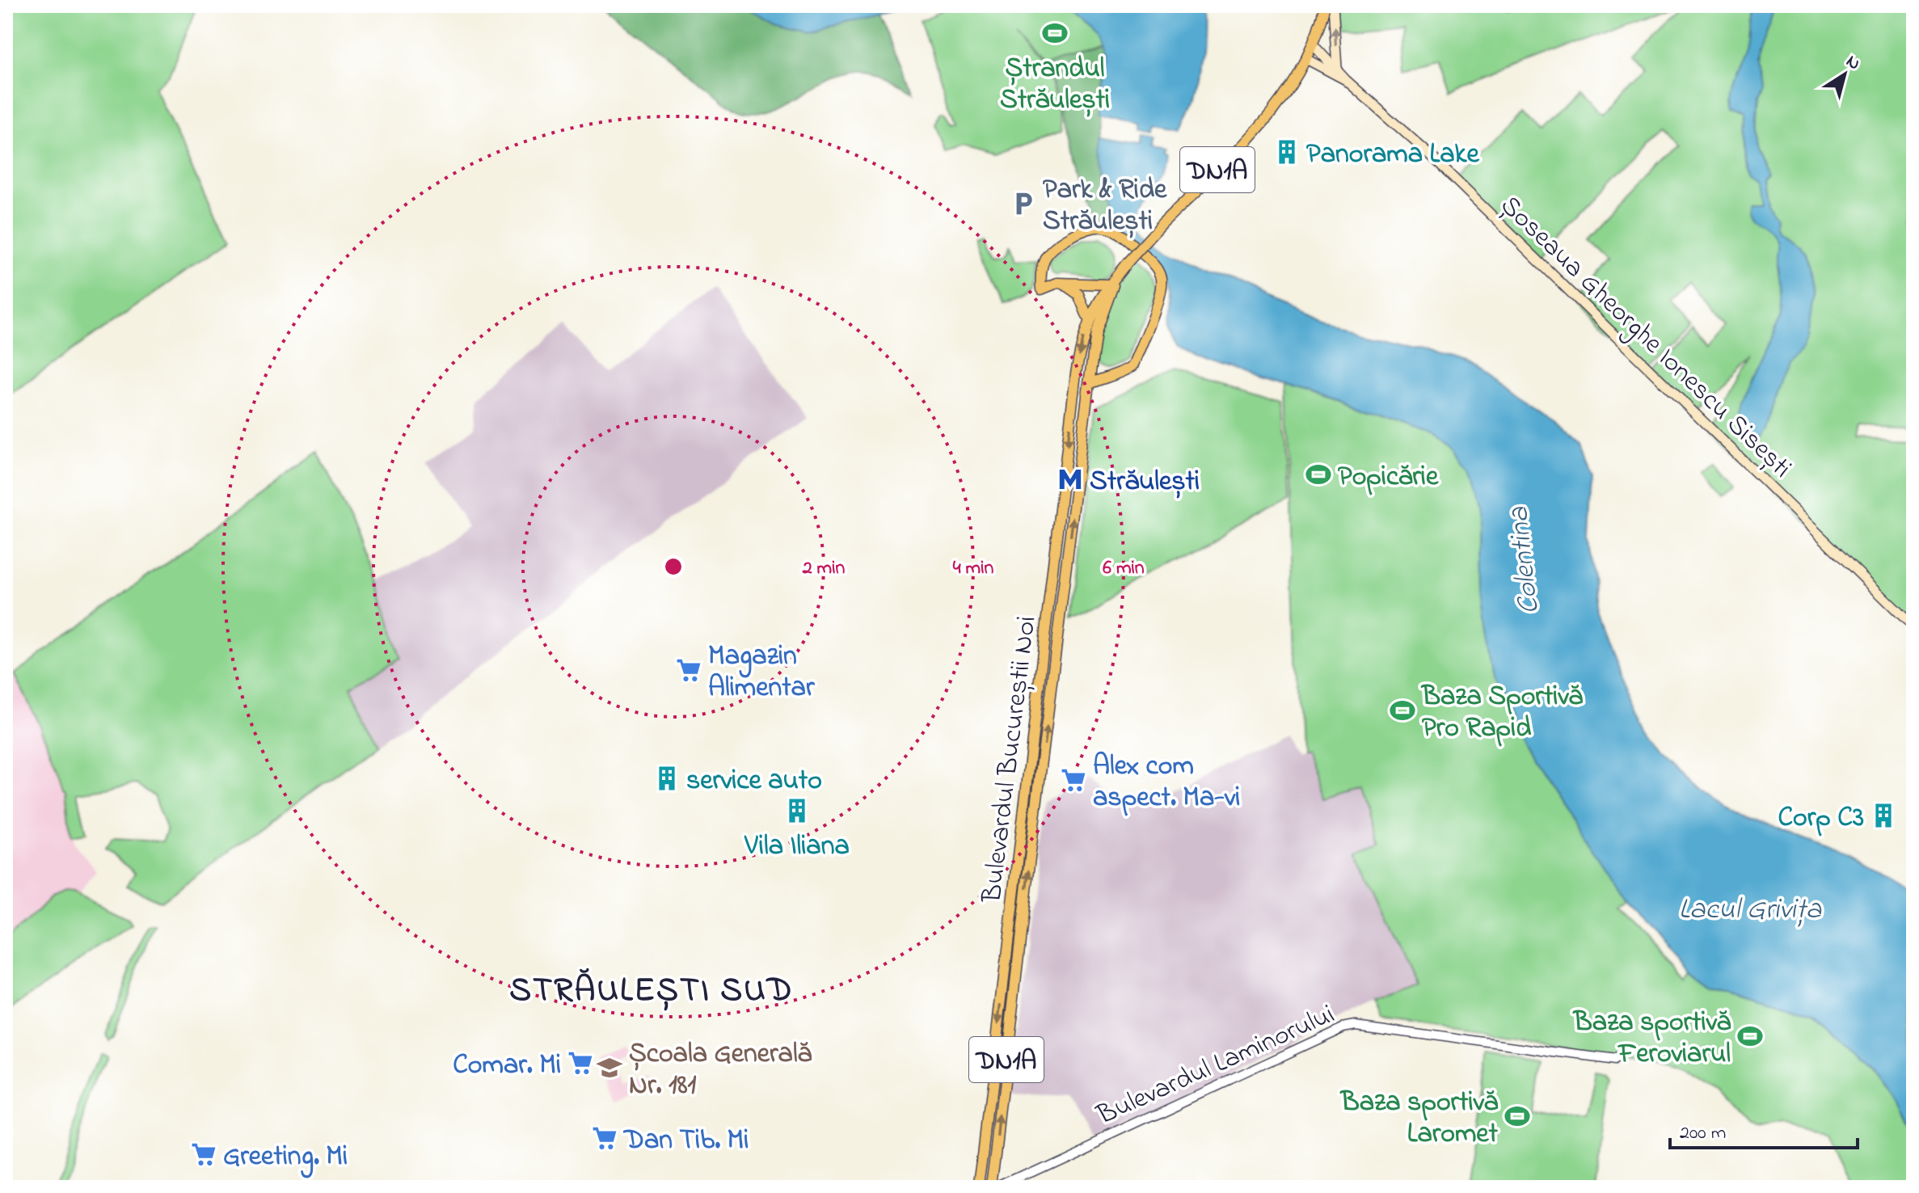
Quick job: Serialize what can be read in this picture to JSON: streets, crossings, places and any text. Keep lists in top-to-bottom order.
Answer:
{
  "streets": {
    "main road": ["DN1A", "Șoseaua Gheorghe Ionescu Sisești", "Bulevardul Bucureștii Noi"],
    "street": ["Bulevardul Laminorului"]
  },
  "crossings": [
    ["DN1A", "Șoseaua Gheorghe Ionescu Sisești"],
    ["DN1A", "Bulevardul Bucureștii Noi"],
    ["Șoseaua Gheorghe Ionescu Sisești", "Bulevardul Bucureștii Noi"],
    ["Bulevardul Bucureștii Noi", "Bulevardul Laminorului"]
  ],
  "districts": ["STRĂULEȘTI SUD"],
  "water": ["Colentina", "Lacul Grivița"],
  "places": {
    "sports": [
      "Ștrandul Străulești",
      "Popicărie",
      "Baza Sportivă Pro Rapid",
      "Baza sportivă Feroviarul",
      "Baza sportivă Laromet"
    ],
    "building": [
      "Panorama Lake",
      "service auto",
      "Vila Iliana",
      "Corp C3"
    ],
    "parking": ["Park & Ride Străulești"],
    "metro station": ["Străulești"],
    "supermarket": [
      "Magazin Alimentar",
      "Alex com aspect. Ma-vi",
      "Comar. Mi",
      "Dan Tib. Mi",
      "Greeting. Mi"
    ],
    "school or university": ["Școala Generală Nr. 181"]
  },
  "scale_bar": "200 m",
  "north": "top right",
  "rings": ["2 min", "4 min", "6 min"]
}
